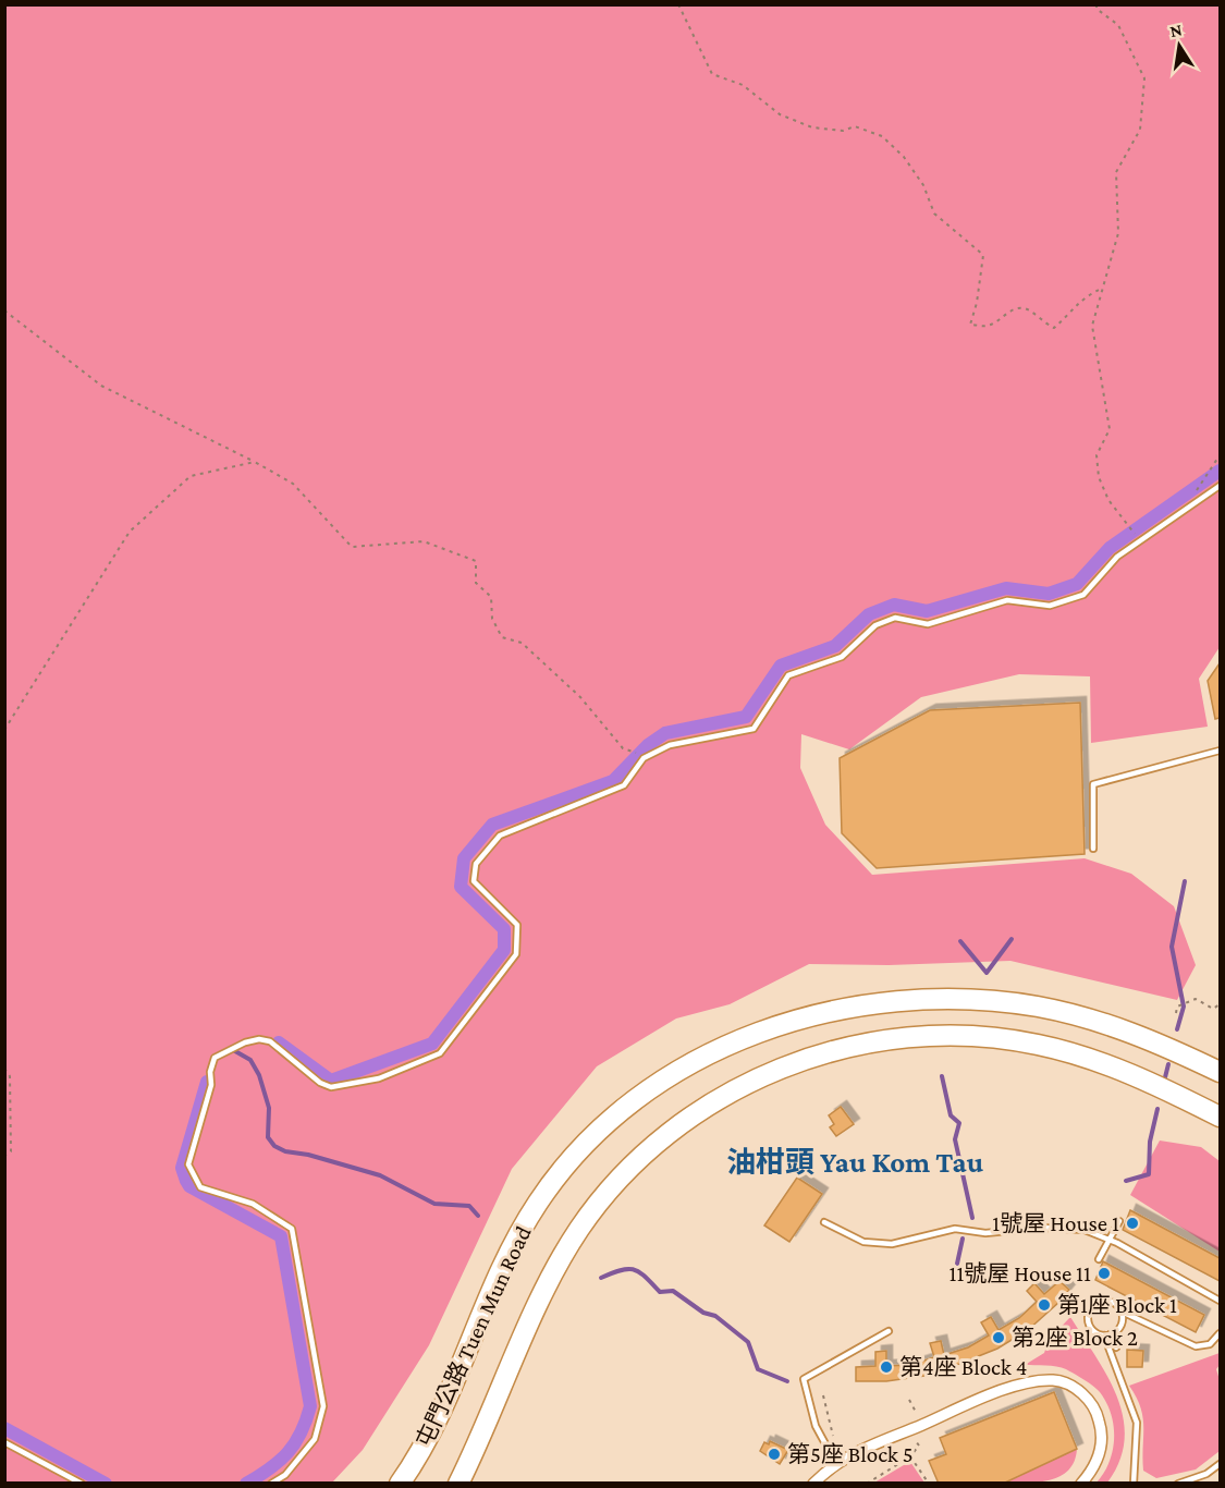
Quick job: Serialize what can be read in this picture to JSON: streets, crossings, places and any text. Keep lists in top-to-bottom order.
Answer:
{
  "streets": {
    "highway": ["屯門公路 Tuen Mun Road"]
  },
  "districts": ["油柑頭 Yau Kom Tau"],
  "places": [
    "1號屋 House 1",
    "11號屋 House 11",
    "第1座 Block 1",
    "第2座 Block 2",
    "第4座 Block 4",
    "第5座 Block 5"
  ],
  "north": "top"
}
